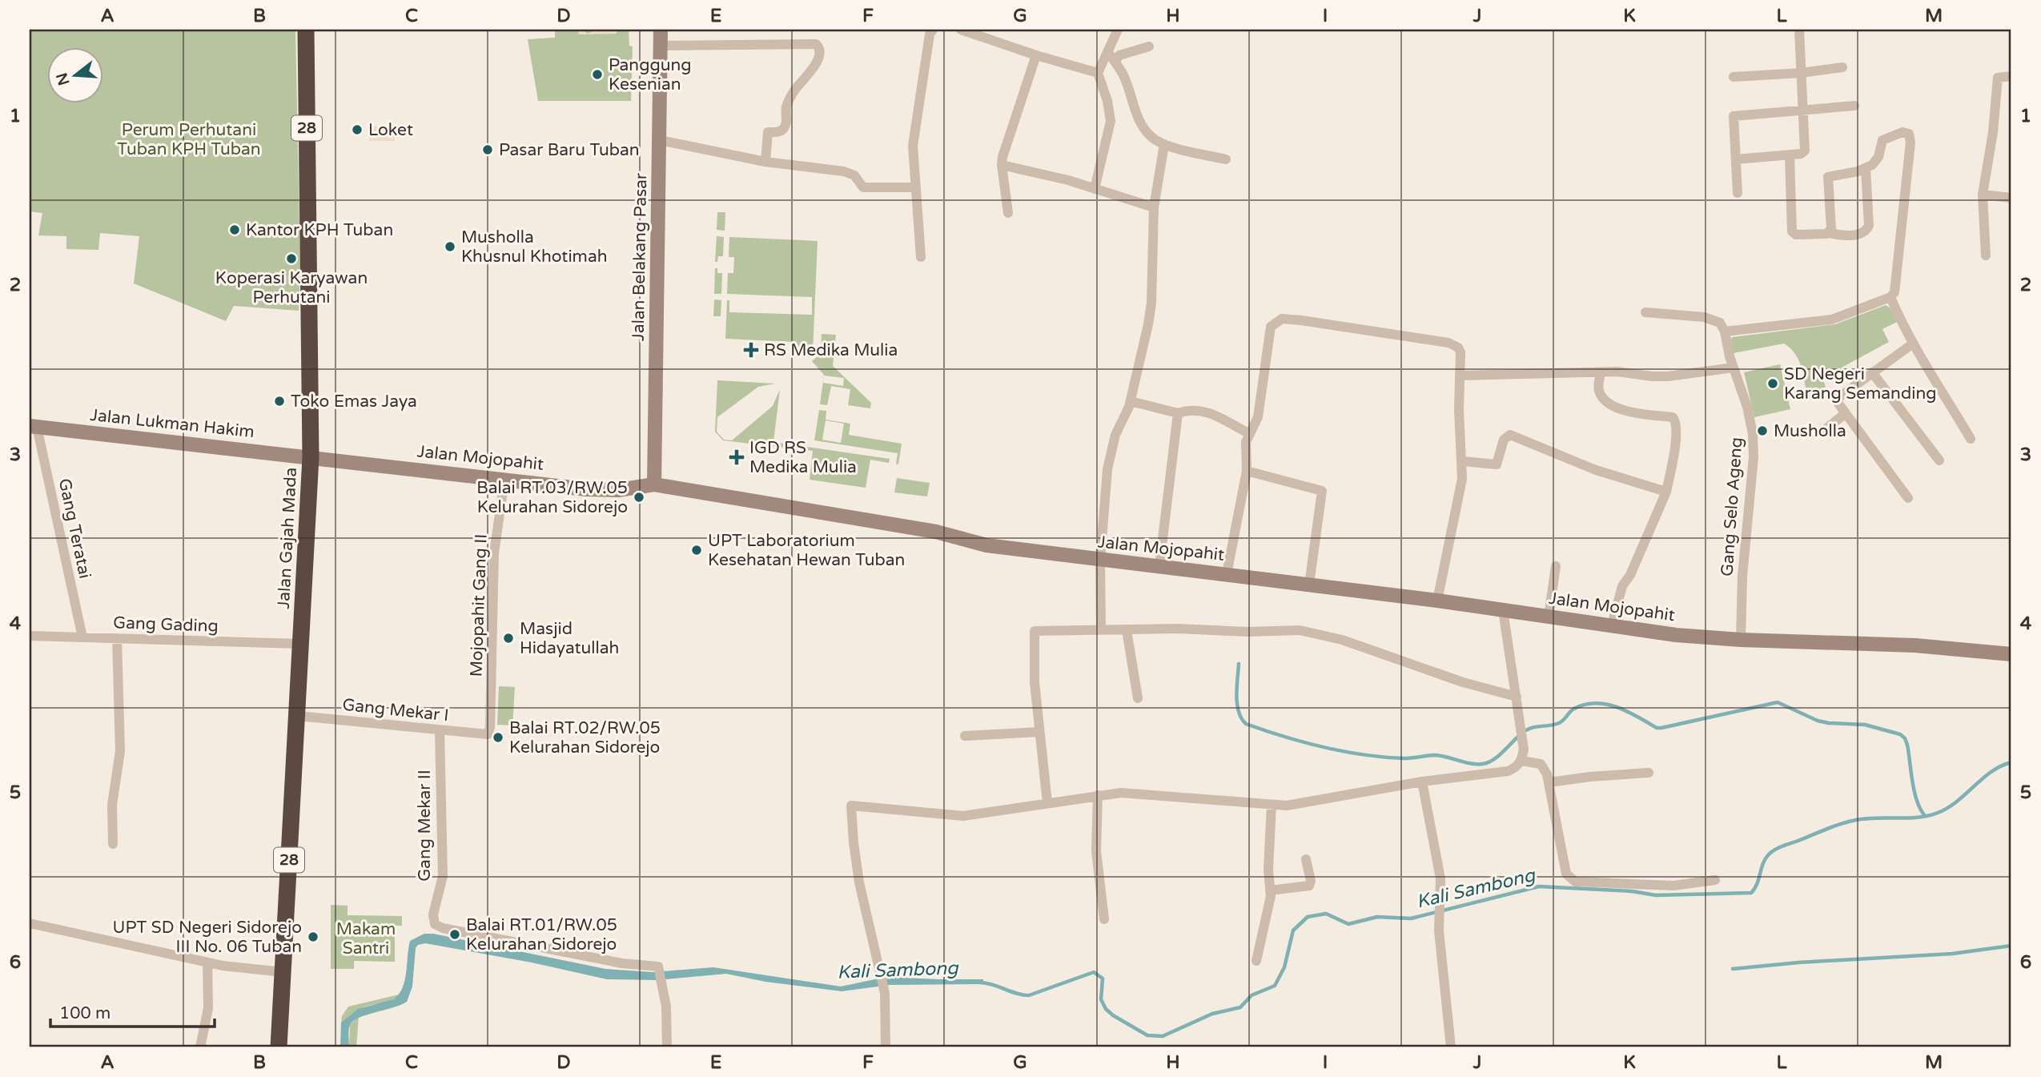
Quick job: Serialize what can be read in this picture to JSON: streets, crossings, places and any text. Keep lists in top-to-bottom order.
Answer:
{
  "streets": {
    "highway": ["28", "Jalan Gajah Mada"],
    "street": [
      "Jalan Belakang Pasar",
      "Jalan Lukman Hakim",
      "Jalan Mojopahit",
      "Gang Selo Ageng",
      "Gang Teratai",
      "Mojopahit Gang II",
      "Gang Gading",
      "Gang Mekar I",
      "Gang Mekar II"
    ]
  },
  "crossings": [
    ["Jalan Belakang Pasar", "Jalan Mojopahit"],
    ["Jalan Lukman Hakim", "Jalan Mojopahit"],
    ["Jalan Lukman Hakim", "Gang Teratai"],
    ["Jalan Lukman Hakim", "Jalan Gajah Mada"],
    ["Jalan Mojopahit", "Gang Selo Ageng"],
    ["Jalan Mojopahit", "Jalan Gajah Mada"],
    ["Jalan Mojopahit", "Mojopahit Gang II"],
    ["Gang Teratai", "Gang Gading"],
    ["Jalan Gajah Mada", "Gang Gading"],
    ["Jalan Gajah Mada", "Gang Mekar I"],
    ["Mojopahit Gang II", "Gang Mekar I"],
    ["Gang Mekar I", "Gang Mekar II"]
  ],
  "water": ["Kali Sambong"],
  "parks": ["Perum Perhutani Tuban KPH Tuban", "Makam Santri"],
  "places": {
    "other": [
      "Panggung Kesenian",
      "Loket",
      "Pasar Baru Tuban",
      "Kantor KPH Tuban",
      "Musholla Khusnul Khotimah",
      "Koperasi Karyawan Perhutani",
      "SD Negeri Karang Semanding",
      "Toko Emas Jaya",
      "Musholla",
      "Balai RT.03/RW.05 Kelurahan Sidorejo",
      "UPT Laboratorium Kesehatan Hewan Tuban",
      "Masjid Hidayatullah",
      "Balai RT.02/RW.05 Kelurahan Sidorejo",
      "Balai RT.01/RW.05 Kelurahan Sidorejo",
      "UPT SD Negeri Sidorejo III No. 06 Tuban"
    ],
    "health": ["RS Medika Mulia", "IGD RS Medika Mulia"]
  },
  "scale_bar": "100 m",
  "north": "left",
  "grid": {
    "columns": [
      "A",
      "B",
      "C",
      "D",
      "E",
      "F",
      "G",
      "H",
      "I",
      "J",
      "K",
      "L",
      "M"
    ],
    "rows": [
      "1",
      "2",
      "3",
      "4",
      "5",
      "6"
    ]
  }
}
